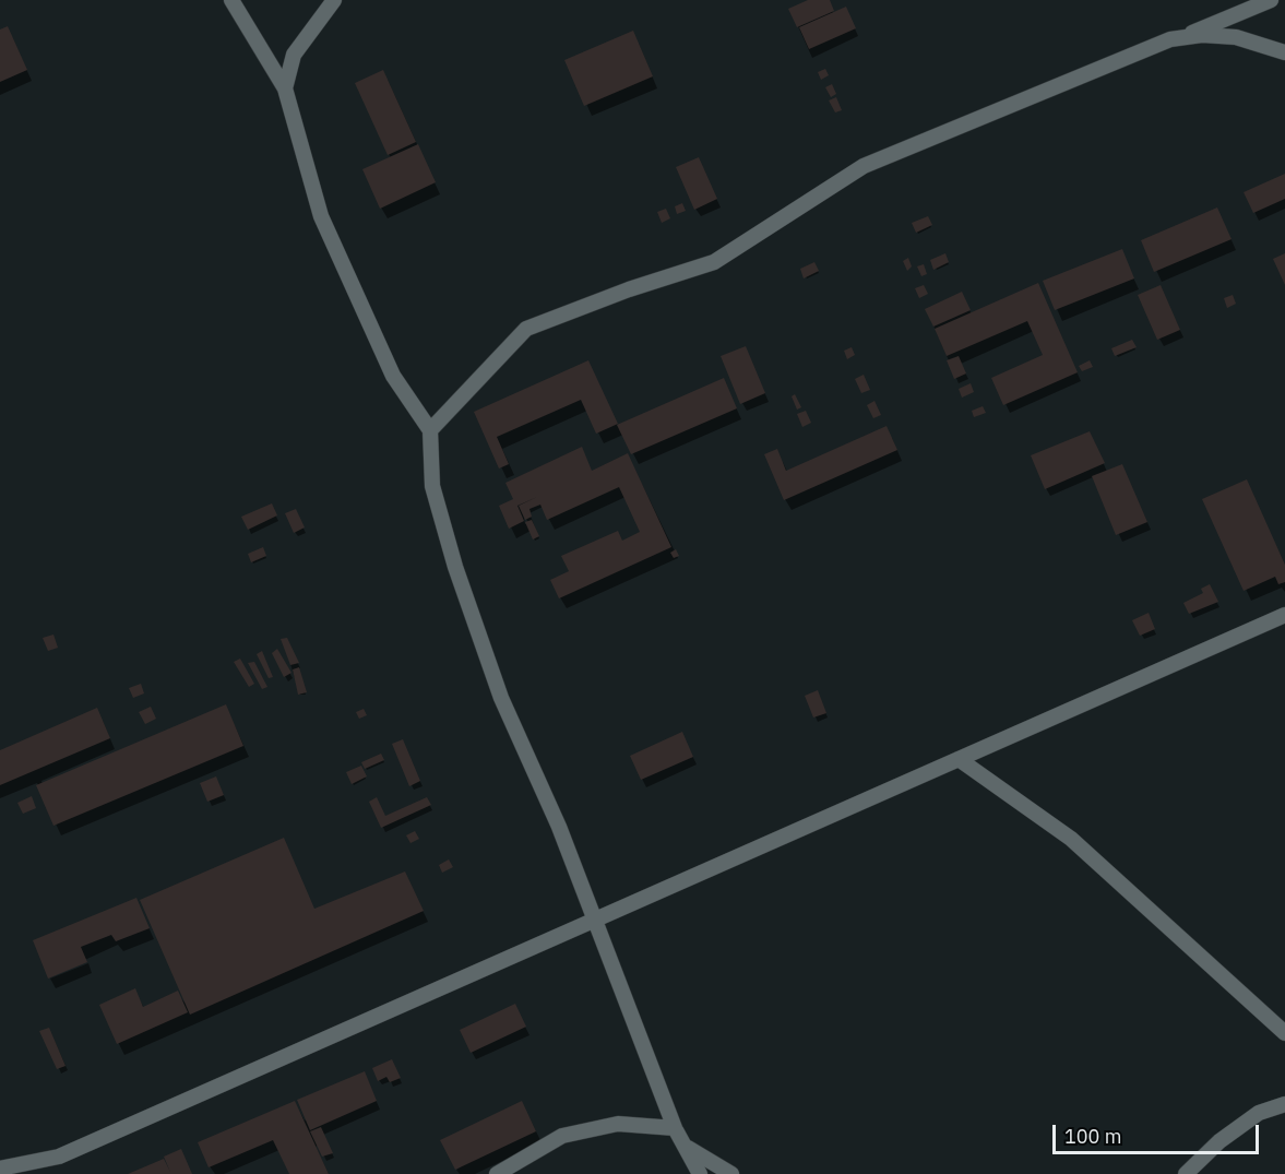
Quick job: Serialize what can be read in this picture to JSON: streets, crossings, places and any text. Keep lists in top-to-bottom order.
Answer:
{
  "scale_bar": "100 m"
}
